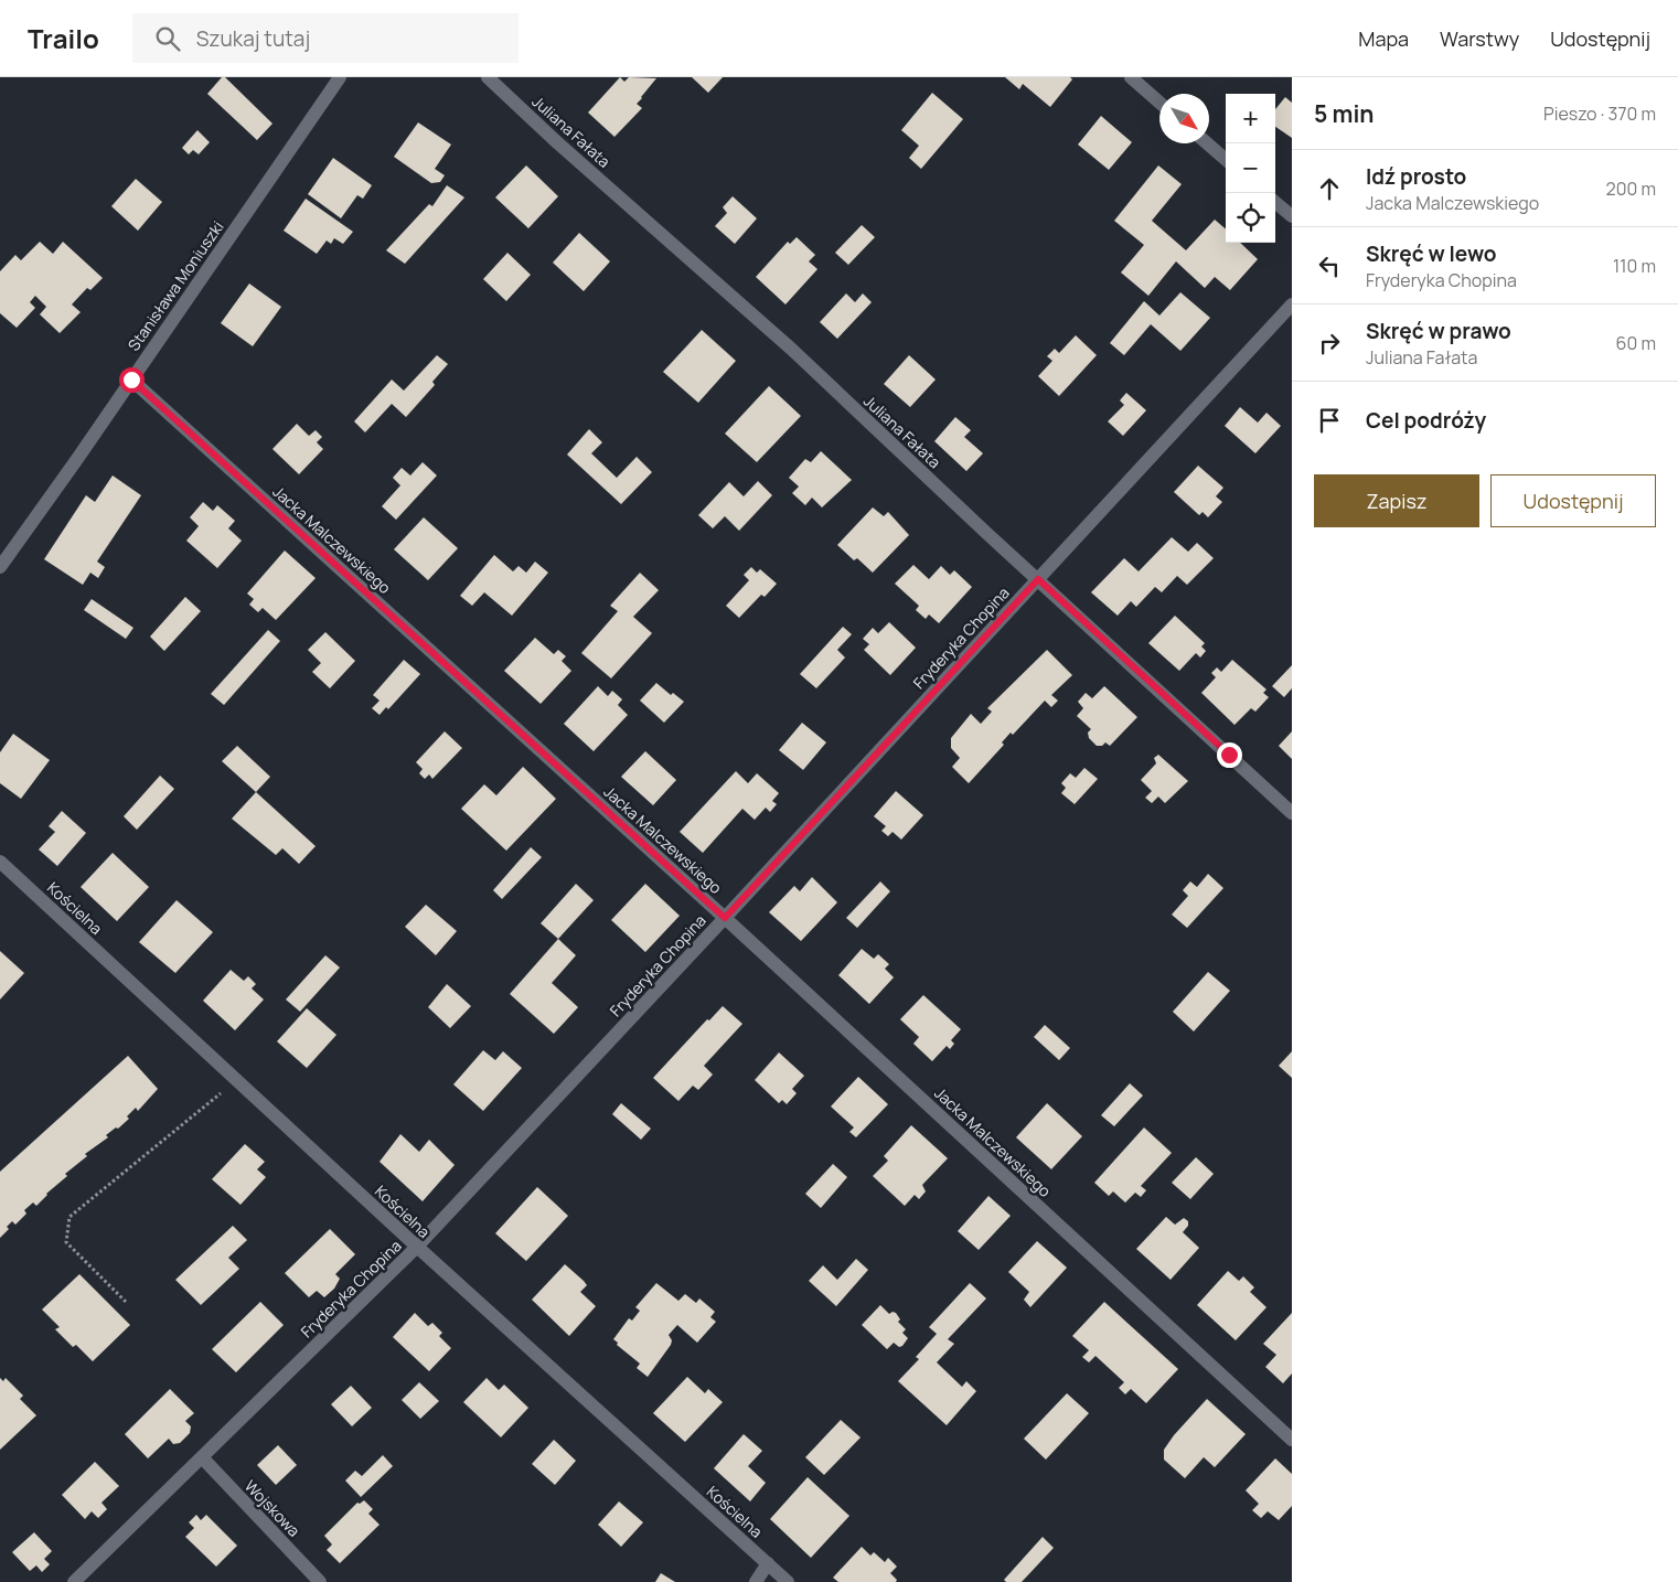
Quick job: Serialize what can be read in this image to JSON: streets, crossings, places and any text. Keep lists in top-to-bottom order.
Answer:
{
  "streets": {
    "street": [
      "Juliana Fałata",
      "Stanisława Moniuszki",
      "Jacka Malczewskiego",
      "Fryderyka Chopina",
      "Kościelna",
      "Wojskowa"
    ]
  },
  "crossings": [
    ["Juliana Fałata", "Fryderyka Chopina"],
    ["Stanisława Moniuszki", "Jacka Malczewskiego"],
    ["Jacka Malczewskiego", "Fryderyka Chopina"],
    ["Fryderyka Chopina", "Kościelna"],
    ["Fryderyka Chopina", "Wojskowa"]
  ],
  "north": "bottom right",
  "page": {
    "header": "Trailo",
    "search": "Szukaj tutaj",
    "nav": ["Mapa", "Warstwy", "Udostępnij"],
    "heading": ["5 min", "Pieszo · 370 m"],
    "map_buttons": ["+", "−"],
    "list": [
      ["Idź prosto", "Jacka Malczewskiego", "200 m"],
      ["Skręć w lewo", "Fryderyka Chopina", "110 m"],
      ["Skręć w prawo", "Juliana Fałata", "60 m"],
      "Cel podróży"
    ],
    "buttons": ["Zapisz", "Udostępnij"]
  }
}
